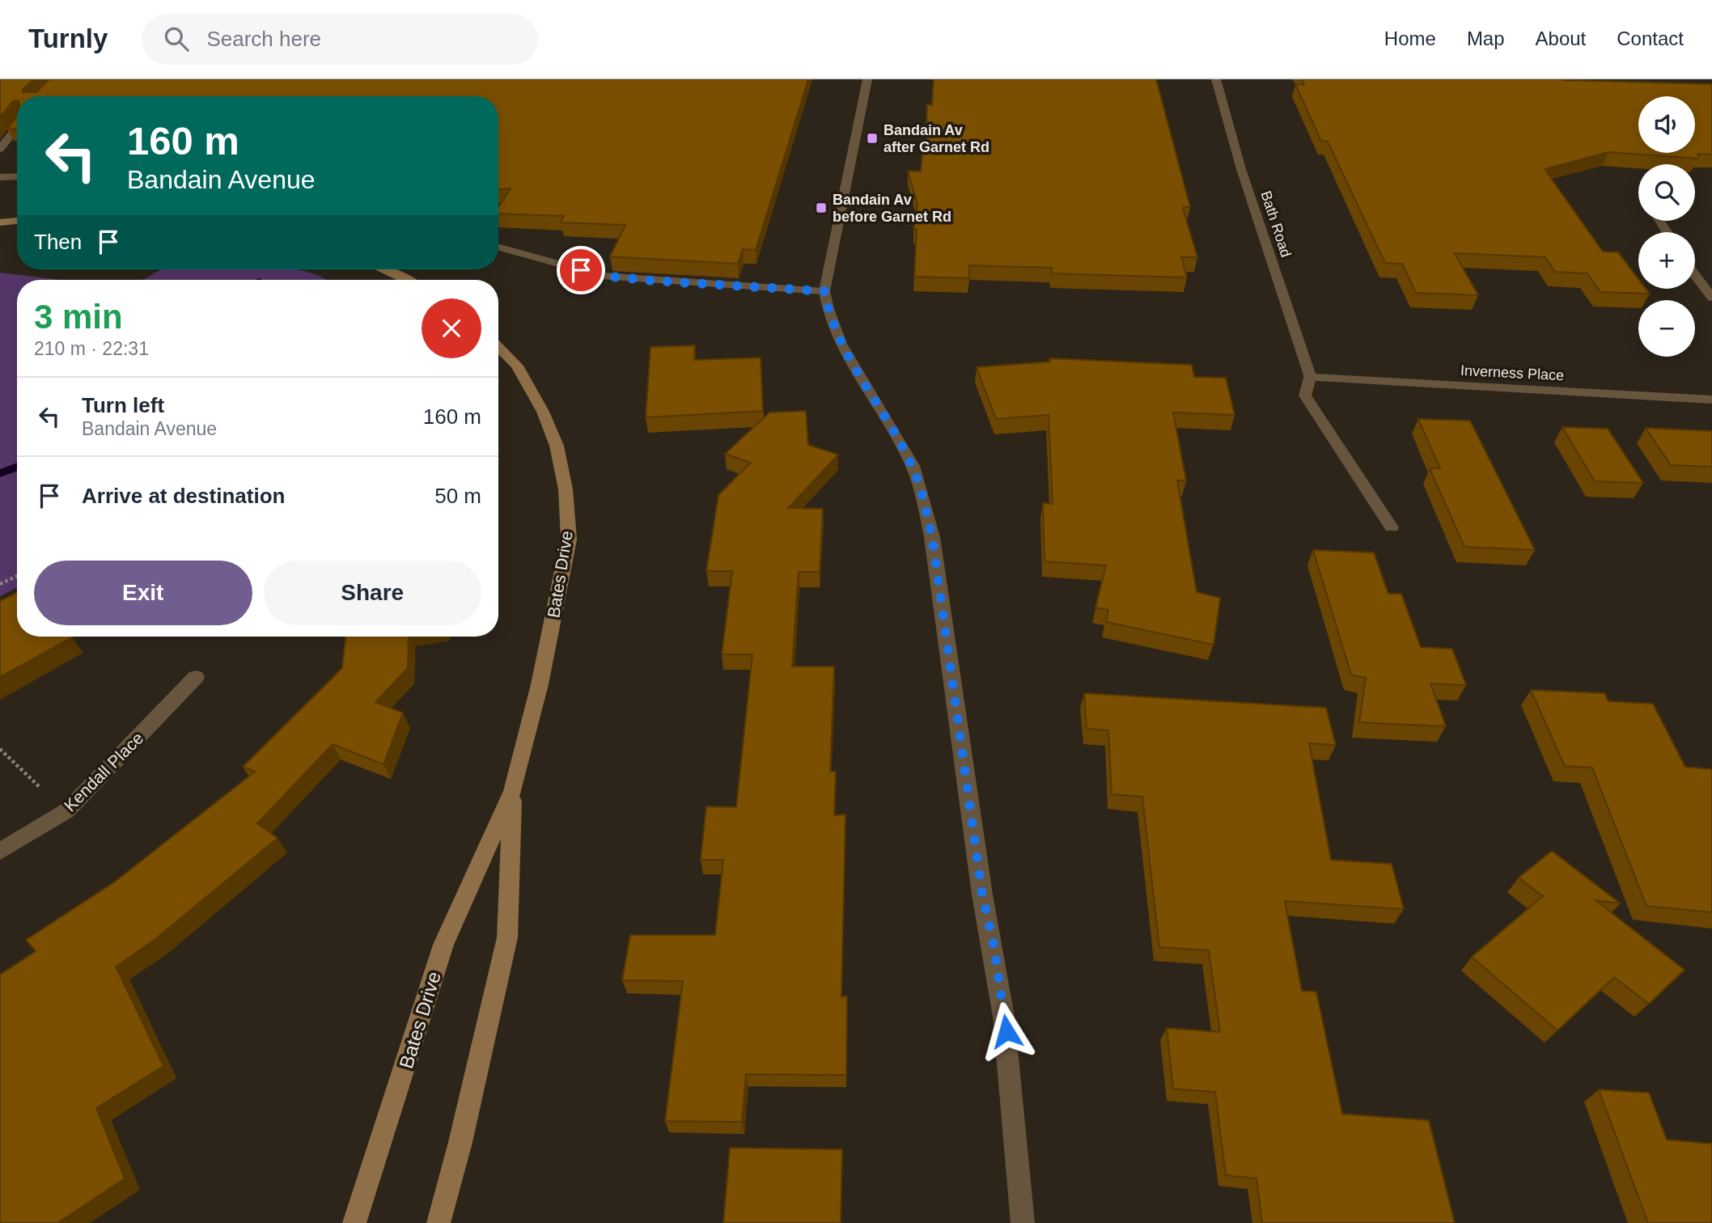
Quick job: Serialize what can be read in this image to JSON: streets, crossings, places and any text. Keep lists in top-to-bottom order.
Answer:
{
  "streets": {
    "main road": ["Bates Drive"],
    "street": ["Bath Road", "Inverness Place", "Kendall Place"]
  },
  "crossings": [
    ["Bath Road", "Inverness Place"]
  ],
  "places": {
    "transit": ["Bandain Av after Garnet Rd", "Bandain Av before Garnet Rd"]
  },
  "page": {
    "header": "Turnly",
    "search": "Search here",
    "nav": [
      "Home",
      "Map",
      "About",
      "Contact"
    ],
    "map_buttons": ["+", "−"],
    "turn": ["160 m", "Bandain Avenue"],
    "then": "Then",
    "heading": ["3 min", "210 m · 22:31"],
    "list": [
      {
        "name": "Turn left",
        "note": "Bandain Avenue",
        "value": "160 m"
      },
      {
        "name": "Arrive at destination",
        "value": "50 m"
      }
    ],
    "buttons": ["Exit", "Share"]
  }
}
